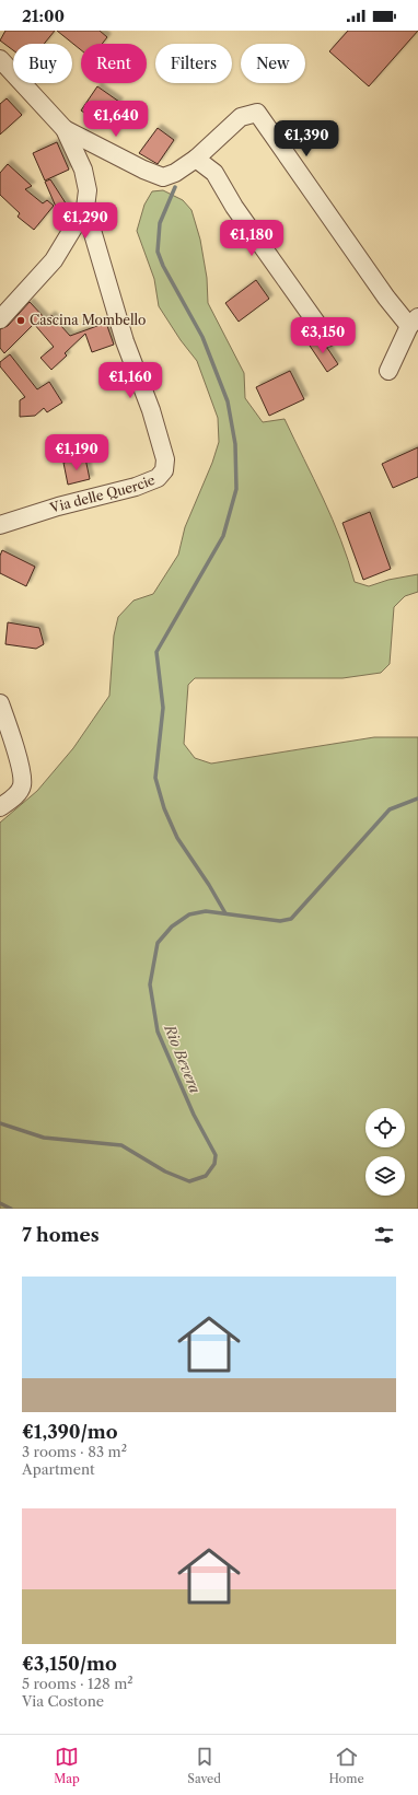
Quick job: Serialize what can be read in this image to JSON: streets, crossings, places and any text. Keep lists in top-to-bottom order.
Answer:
{
  "streets": {
    "street": ["Via delle Quercie"]
  },
  "water": ["Rio Bevera"],
  "places": ["Cascina Mombello"],
  "page": {
    "status": "21:00",
    "chip": [
      "Buy",
      "Rent",
      "Filters",
      "New"
    ],
    "price": [
      "€1,640",
      "€1,390",
      "€1,290",
      "€1,180",
      "€3,150",
      "€1,160",
      "€1,190"
    ],
    "heading": "7 homes",
    "list": [
      {
        "name": "€1,390/mo",
        "note": "3 rooms · 83 m² · Apartment"
      },
      {
        "name": "€3,150/mo",
        "note": "5 rooms · 128 m² · Via Costone"
      }
    ],
    "tabs": ["Map", "Saved", "Home"]
  }
}
